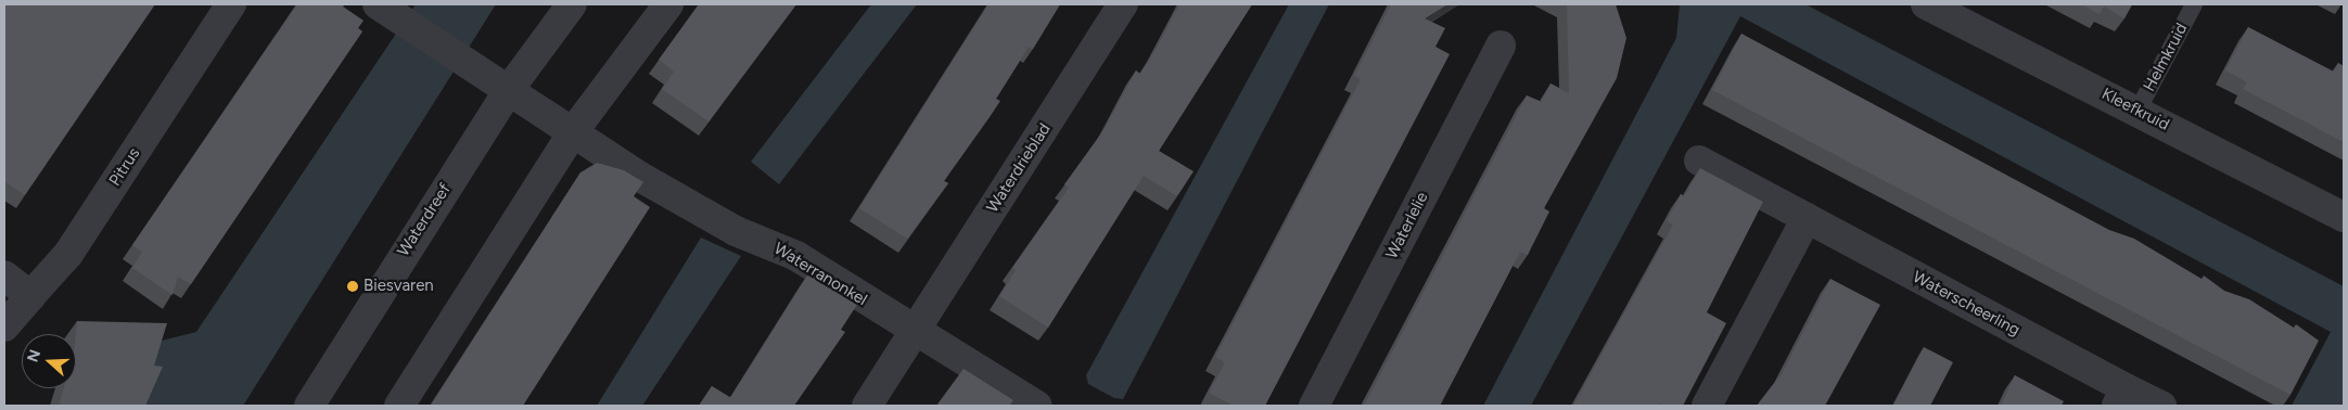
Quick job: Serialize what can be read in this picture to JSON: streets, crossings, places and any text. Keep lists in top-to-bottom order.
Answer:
{
  "streets": {
    "street": [
      "Kleefkruid",
      "Pitrus",
      "Waterdrieblad",
      "Waterdreef",
      "Waterlelie",
      "Waterranonkel",
      "Waterscheerling"
    ],
    "lane": ["Helmkruid"]
  },
  "crossings": [
    ["Helmkruid", "Kleefkruid"],
    ["Waterdrieblad", "Waterranonkel"]
  ],
  "places": ["Biesvaren"],
  "north": "left"
}
